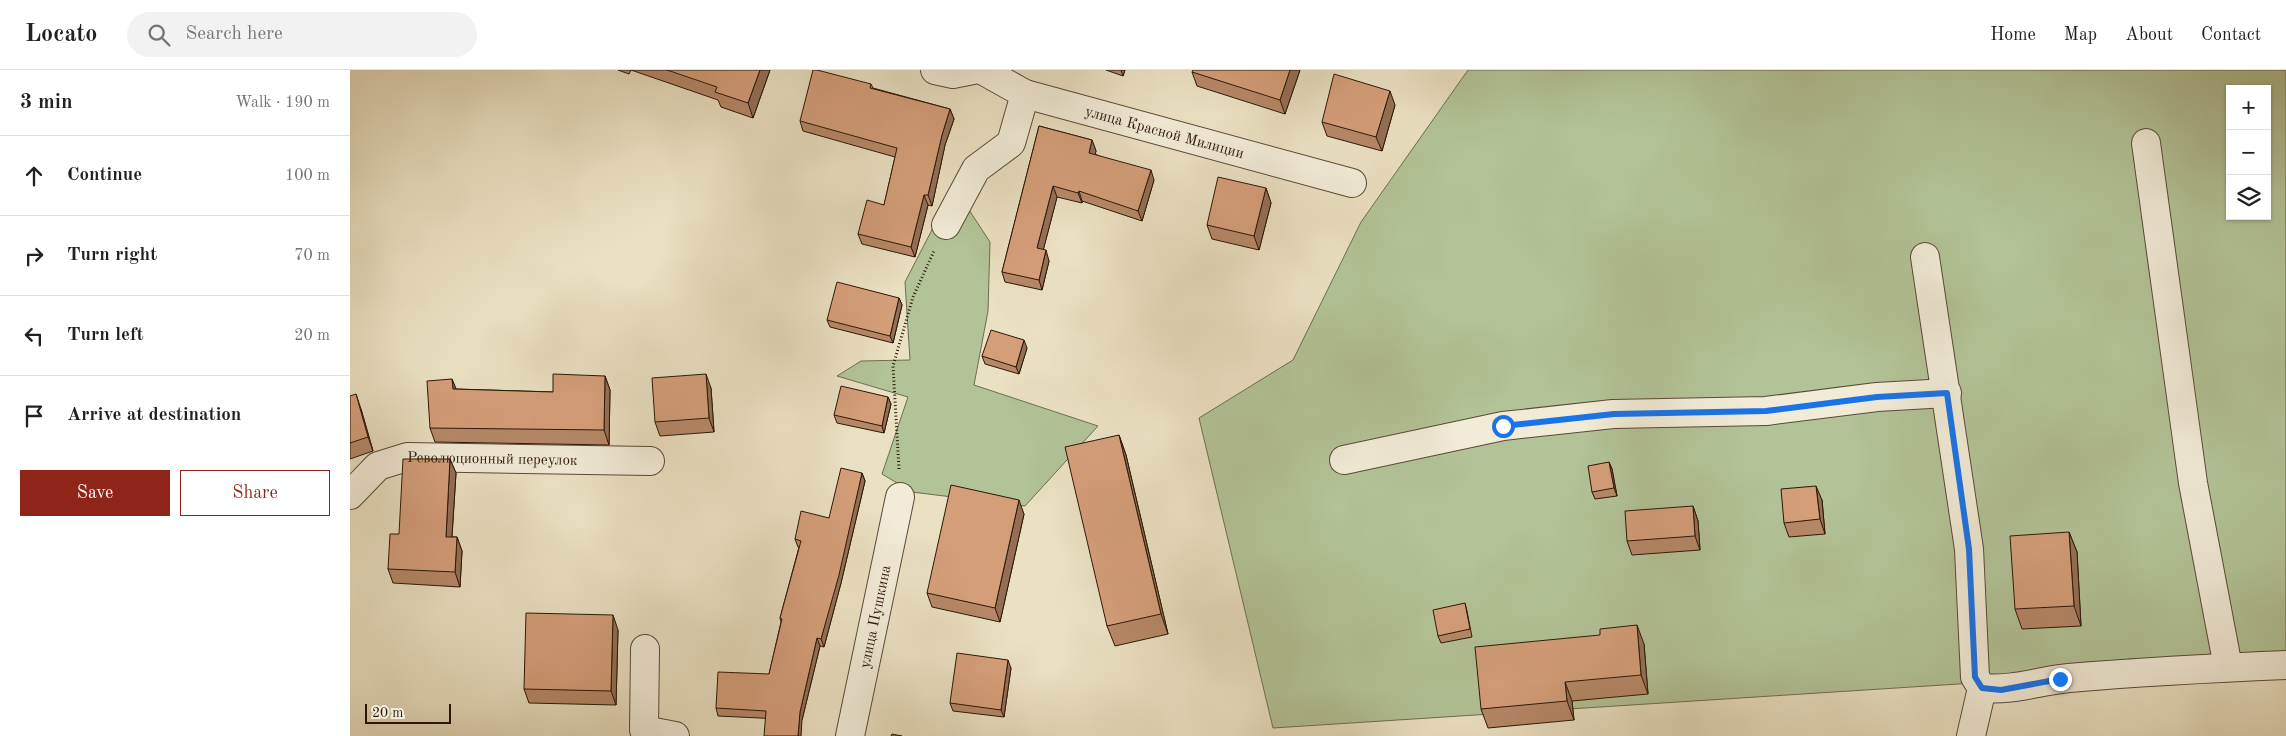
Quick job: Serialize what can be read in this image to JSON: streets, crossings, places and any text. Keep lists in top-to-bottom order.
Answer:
{
  "streets": {
    "street": ["улица Красной Милиции", "Революционный переулок", "улица Пушкина"]
  },
  "scale_bar": "20 m",
  "page": {
    "header": "Locato",
    "search": "Search here",
    "nav": [
      "Home",
      "Map",
      "About",
      "Contact"
    ],
    "heading": ["3 min", "Walk · 190 m"],
    "map_buttons": ["+", "−"],
    "list": [
      ["Continue", "100 m"],
      ["Turn right", "70 m"],
      ["Turn left", "20 m"],
      "Arrive at destination"
    ],
    "buttons": ["Save", "Share"],
    "scale": "20 m"
  }
}
